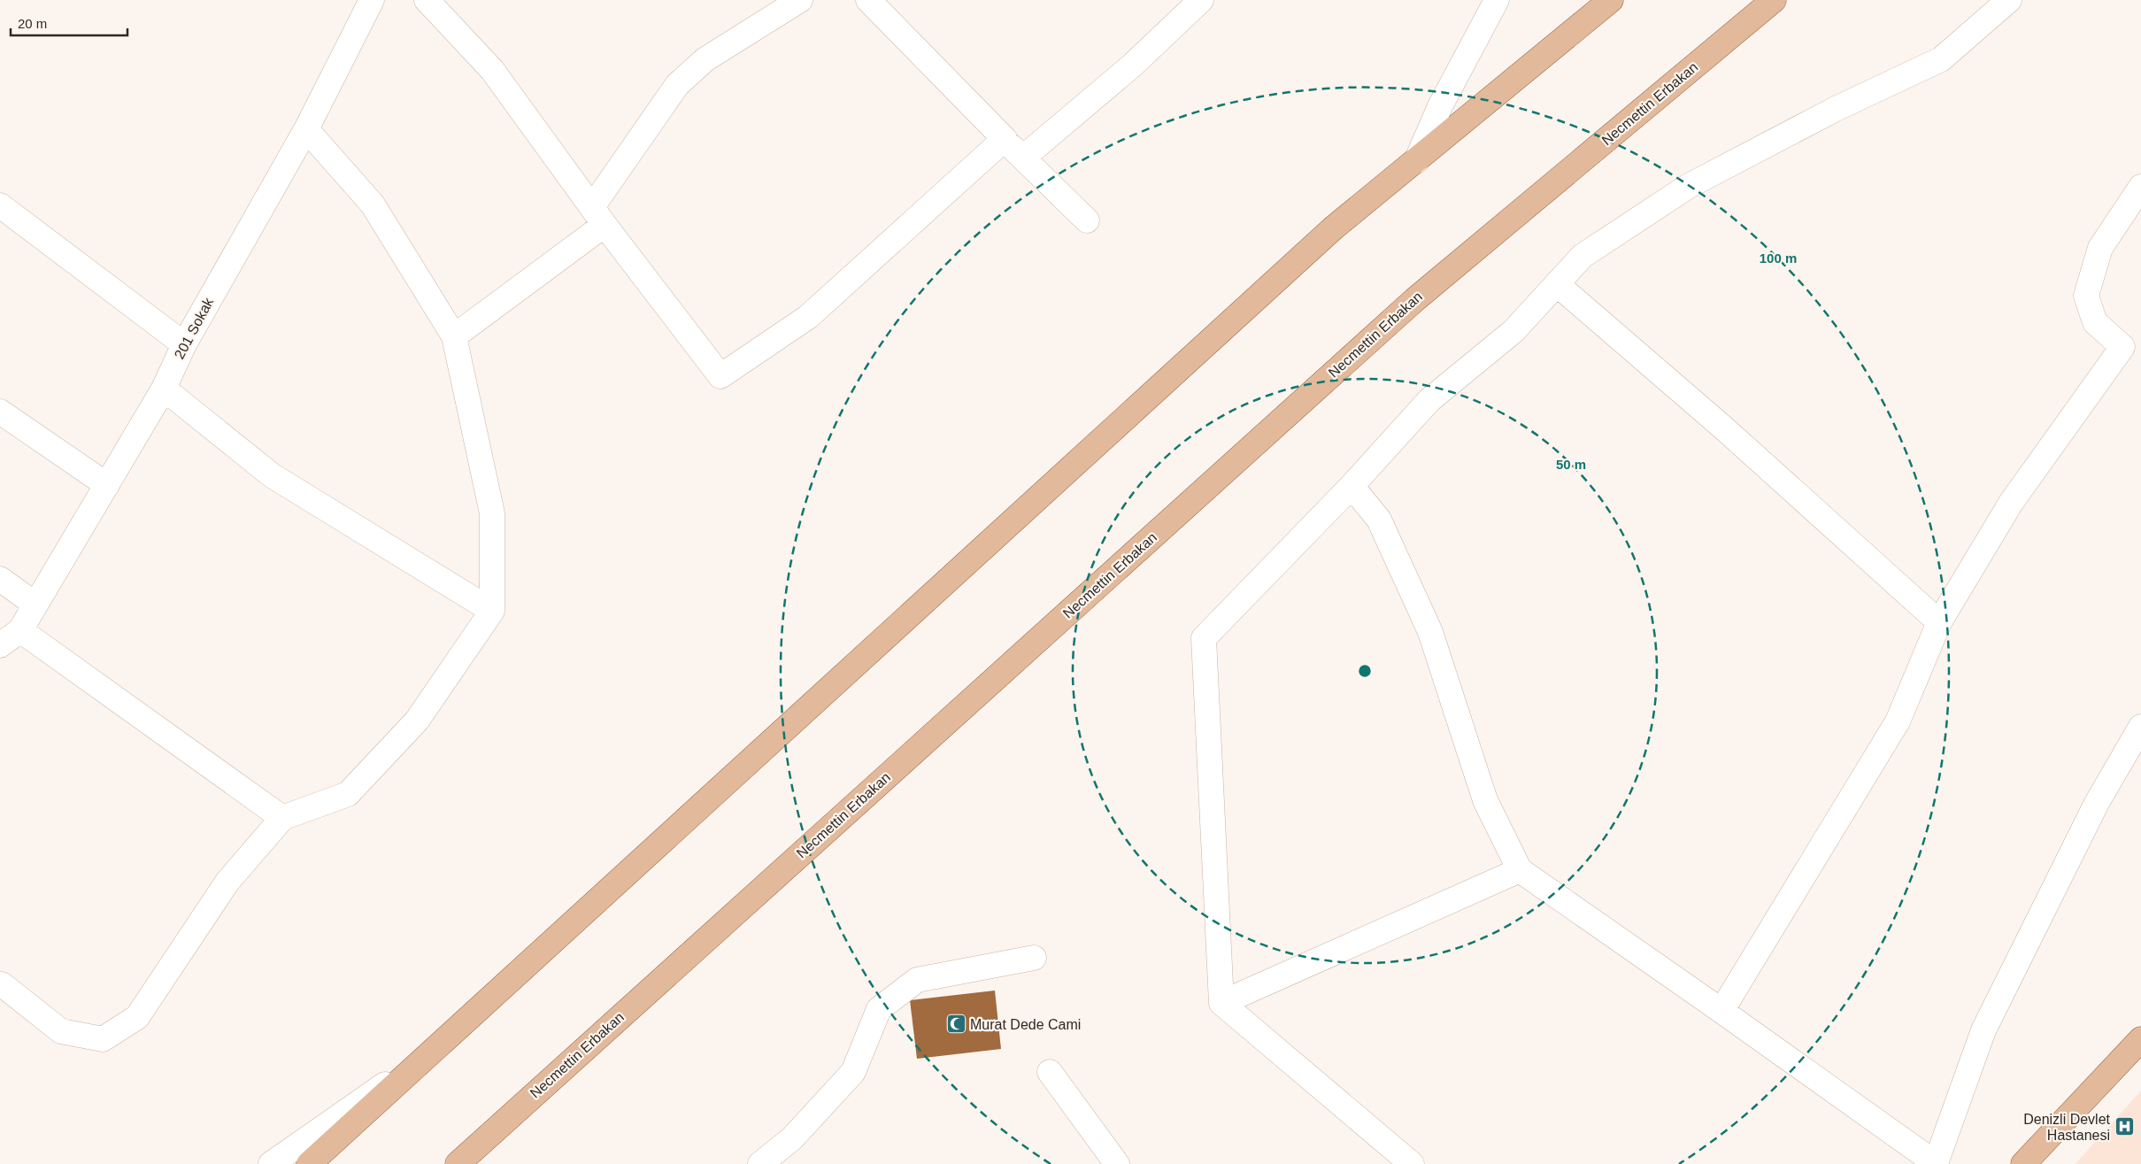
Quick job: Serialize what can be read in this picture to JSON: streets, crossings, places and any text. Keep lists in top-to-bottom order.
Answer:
{
  "streets": {
    "main road": ["Necmettin Erbakan"],
    "street": ["201 Sokak"]
  },
  "places": {
    "mosque": ["Murat Dede Cami"],
    "hospital": ["Denizli Devlet Hastanesi"]
  },
  "scale_bar": "20 m",
  "rings": ["100 m", "50 m"]
}
